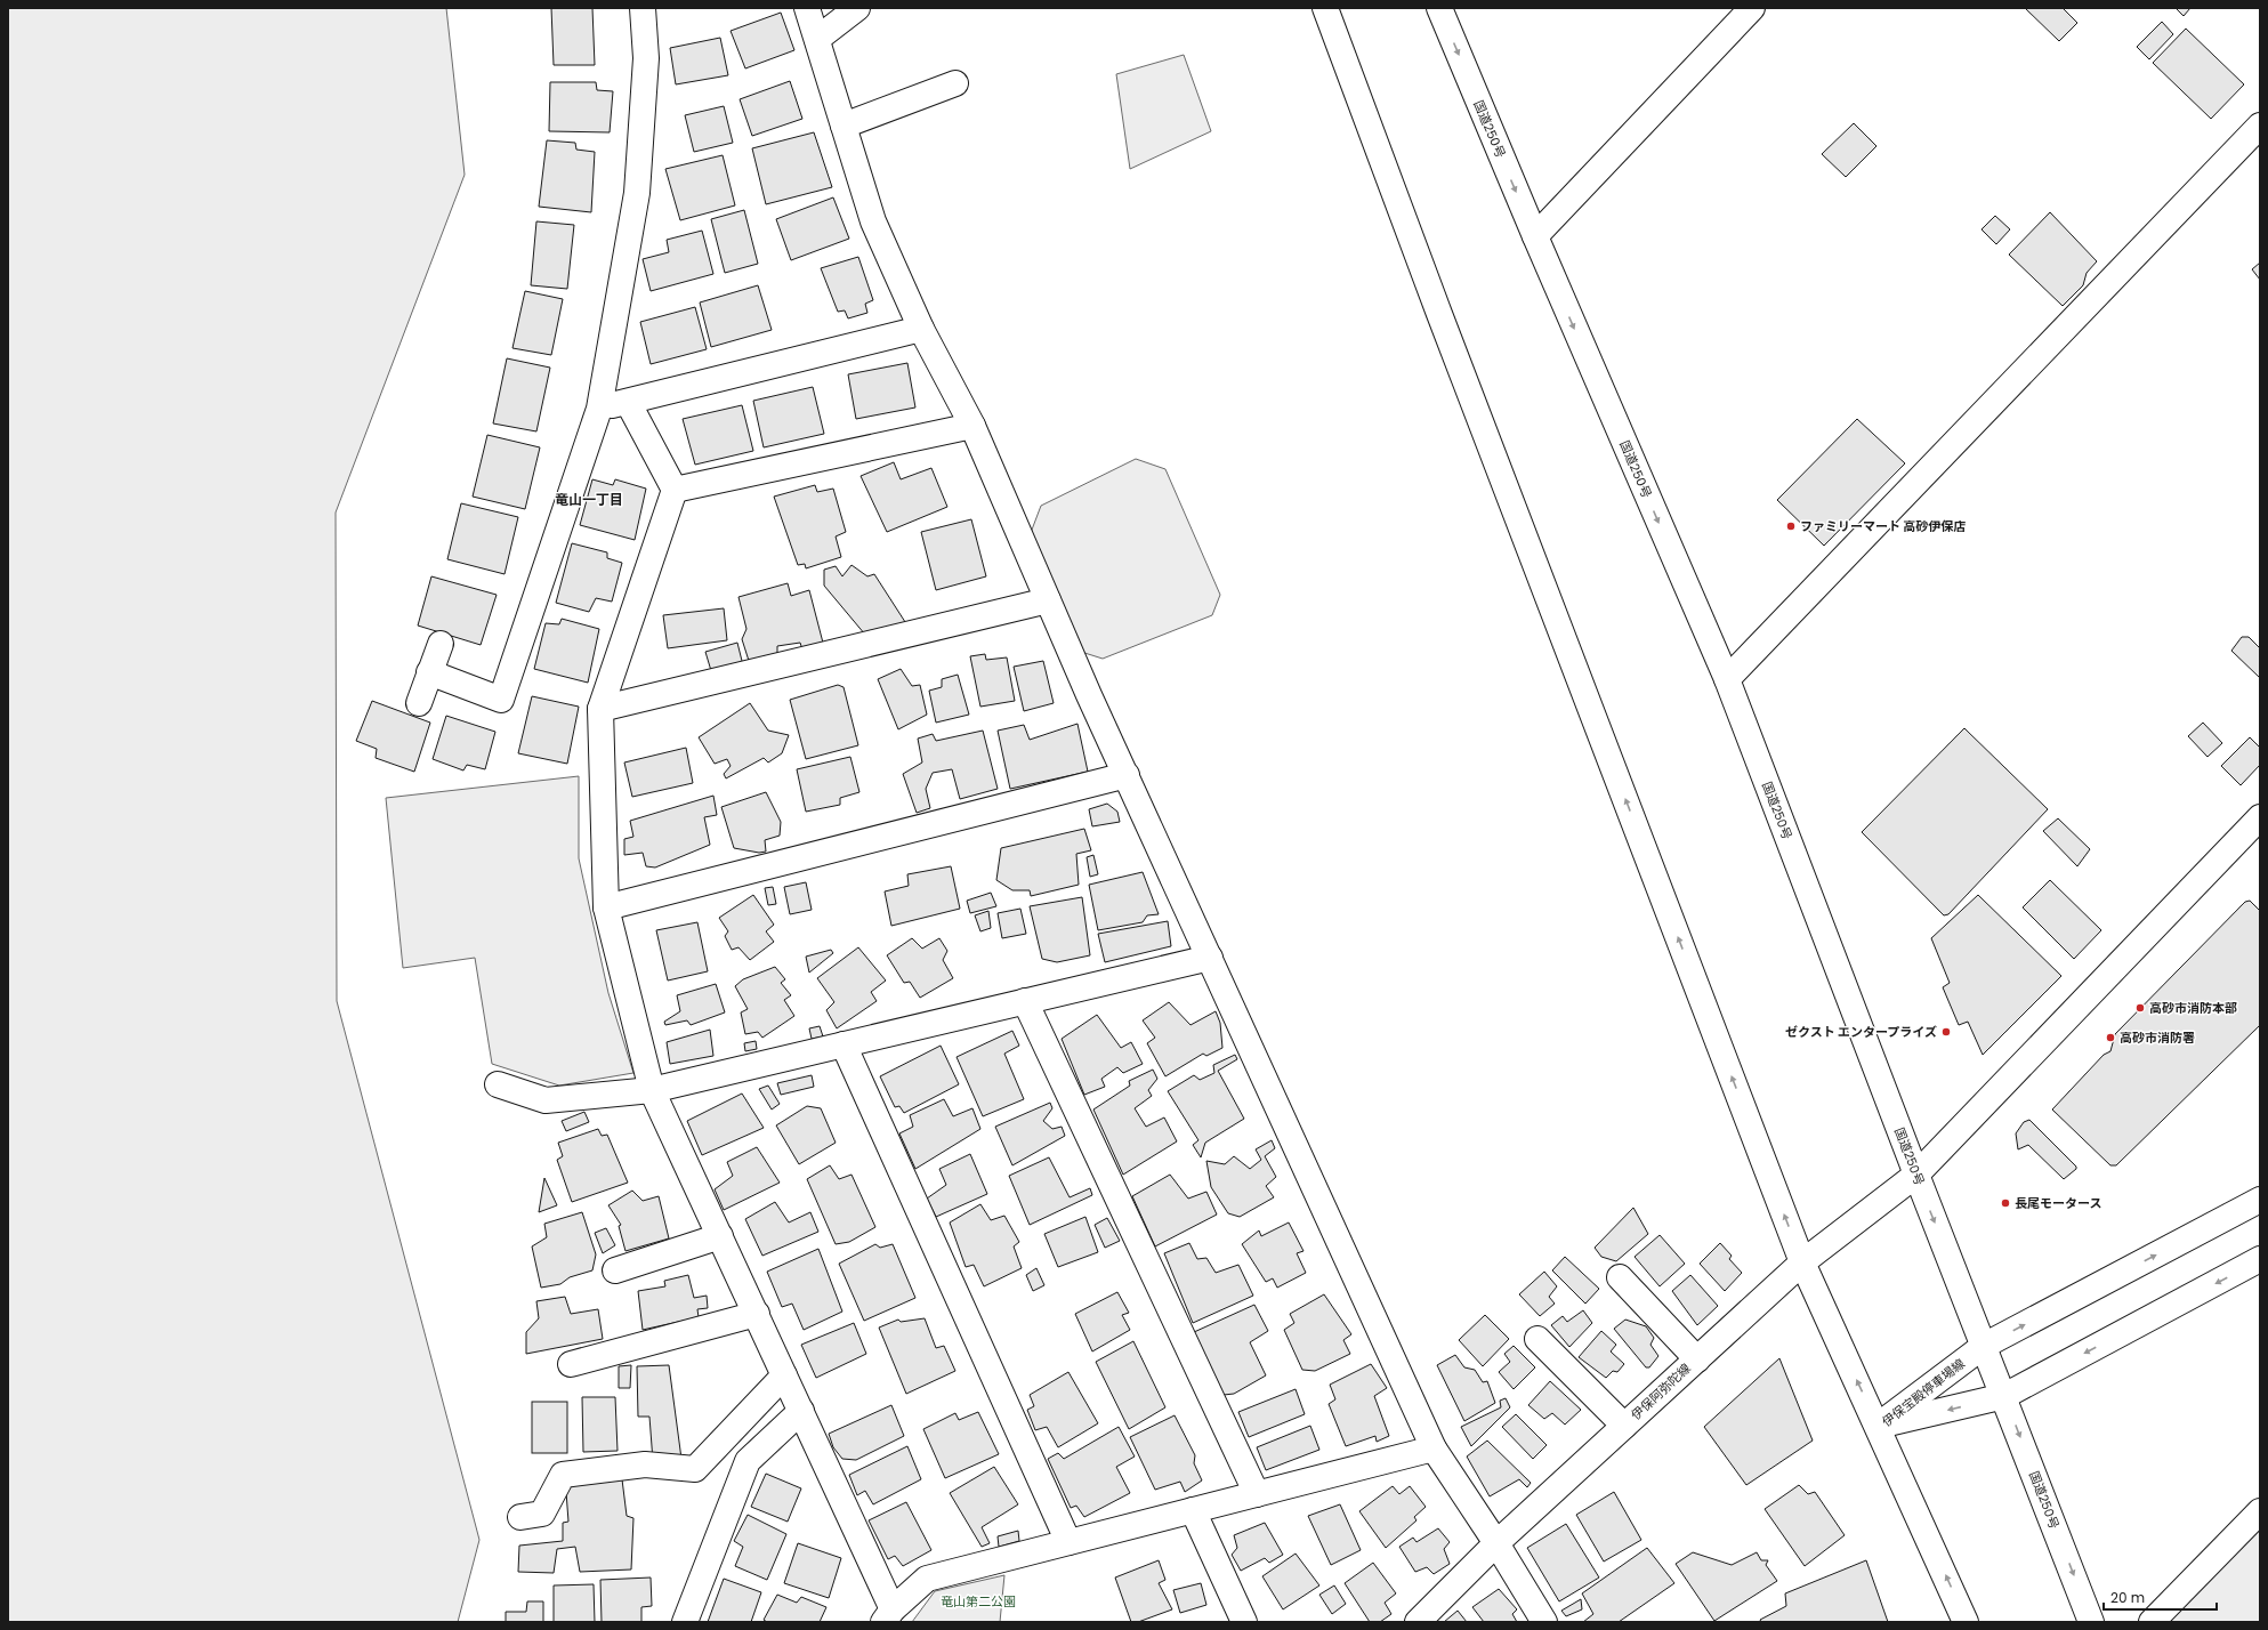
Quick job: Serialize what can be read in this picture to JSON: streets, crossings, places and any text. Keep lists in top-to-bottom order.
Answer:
{
  "streets": {
    "main road": ["国道250号", "伊保阿弥陀線", "伊保宝殿停車場線"]
  },
  "crossings": [
    ["国道250号", "伊保阿弥陀線"],
    ["国道250号", "伊保宝殿停車場線"]
  ],
  "districts": ["竜山一丁目"],
  "parks": ["竜山第二公園"],
  "places": [
    "ファミリーマート 高砂伊保店",
    "高砂市消防本部",
    "ゼクスト エンタープライズ",
    "高砂市消防署",
    "長尾モータース"
  ],
  "scale_bar": "20 m"
}
